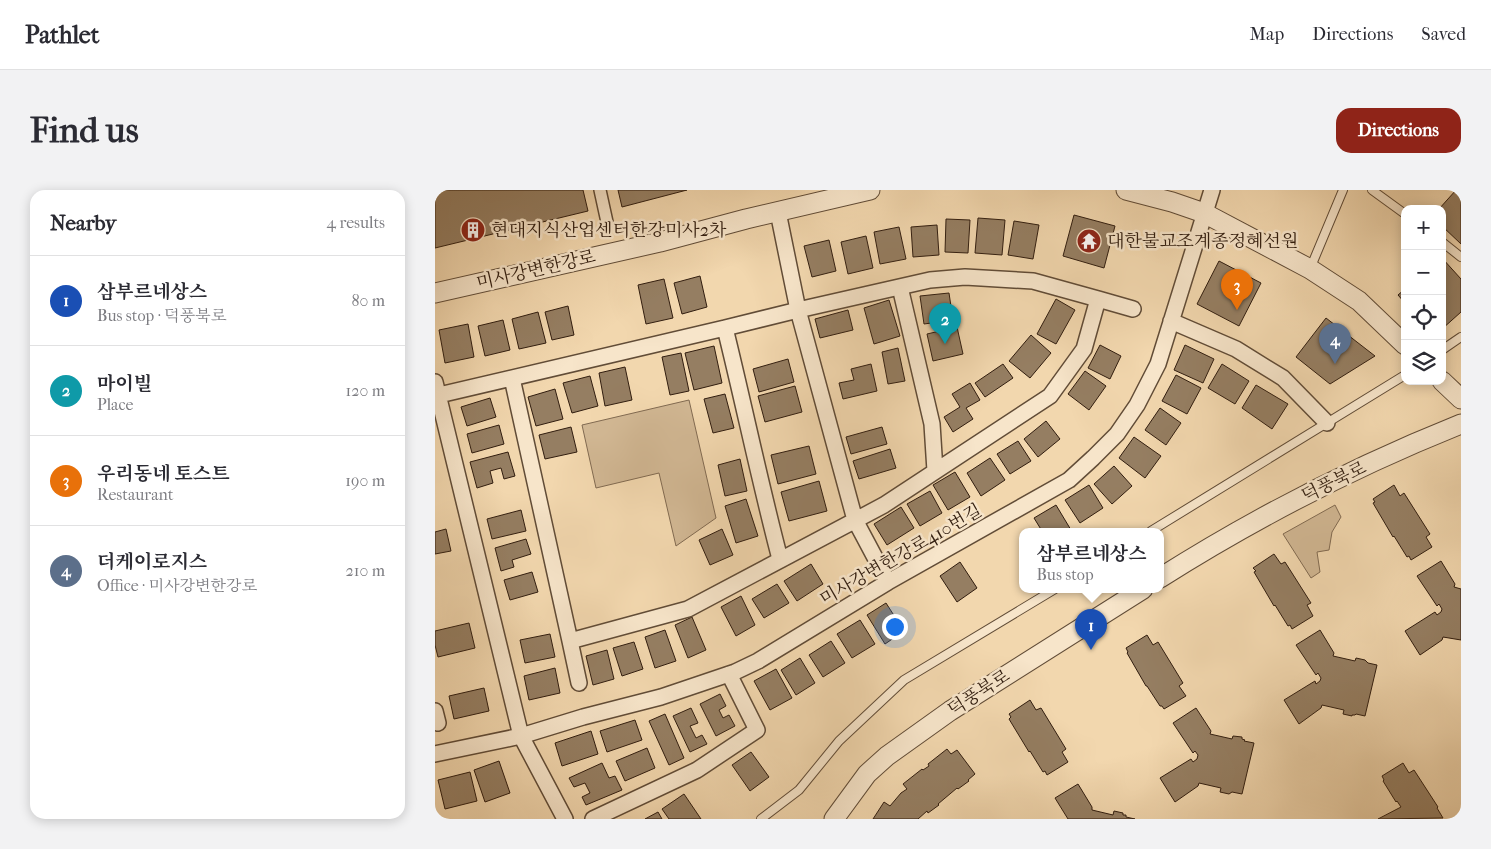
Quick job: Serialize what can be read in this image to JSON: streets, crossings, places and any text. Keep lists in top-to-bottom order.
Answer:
{
  "streets": {
    "street": ["미사강변한강로", "덕풍북로", "미사강변한강로410번길"]
  },
  "places": {
    "building": ["현대지식산업센터한강미사2차"],
    "temple": ["대한불교조계종정혜선원"]
  },
  "page": {
    "header": "Pathlet",
    "nav": ["Map", "Directions", "Saved"],
    "buttons": "Directions",
    "title": "Find us",
    "heading": ["Nearby", "4 results"],
    "map_buttons": ["+", "−"],
    "list": [
      {
        "mark": "1",
        "name": "삼부르네상스",
        "note": "Bus stop · 덕풍북로",
        "value": "80 m"
      },
      {
        "mark": "2",
        "name": "마이빌",
        "note": "Place",
        "value": "120 m"
      },
      {
        "mark": "3",
        "name": "우리동네 토스트",
        "note": "Restaurant",
        "value": "190 m"
      },
      {
        "mark": "4",
        "name": "더케이로지스",
        "note": "Office · 미사강변한강로",
        "value": "210 m"
      }
    ],
    "pins": [
      "3",
      "2",
      "4",
      "1"
    ],
    "popup": ["삼부르네상스", "Bus stop"]
  }
}
